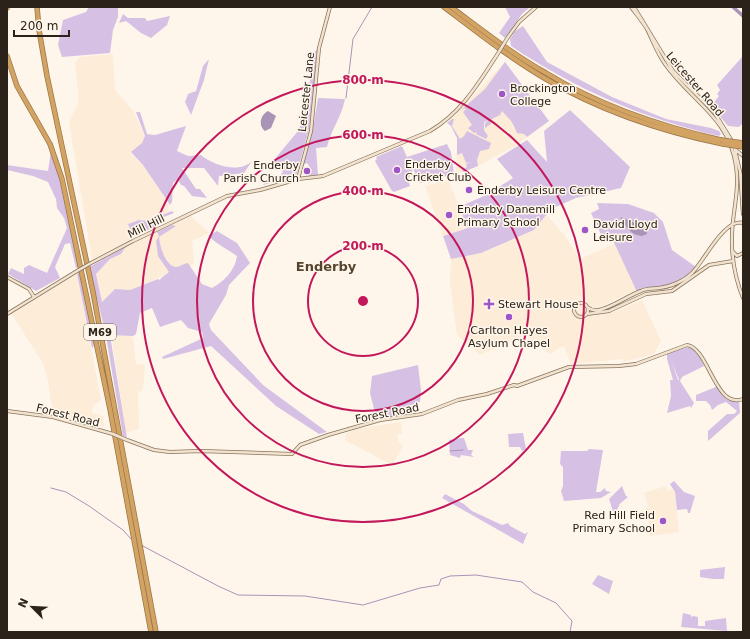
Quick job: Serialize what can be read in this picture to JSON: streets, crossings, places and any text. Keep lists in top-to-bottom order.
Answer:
{
  "streets": {
    "highway": ["M69"],
    "street": [
      "Leicester Road",
      "Leicester Lane",
      "Mill Hill",
      "Forest Road"
    ]
  },
  "crossings": [
    ["Leicester Lane", "Mill Hill"]
  ],
  "districts": ["Enderby"],
  "places": {
    "other": [
      "Brockington College",
      "Enderby Cricket Club",
      "Enderby Parish Church",
      "Enderby Leisure Centre",
      "Enderby Danemill Primary School",
      "David Lloyd Leisure",
      "Carlton Hayes Asylum Chapel",
      "Red Hill Field Primary School"
    ],
    "health": ["Stewart House"]
  },
  "scale_bar": "200 m",
  "north": "top left",
  "rings": [
    "800 m",
    "600 m",
    "400 m",
    "200 m"
  ]
}
